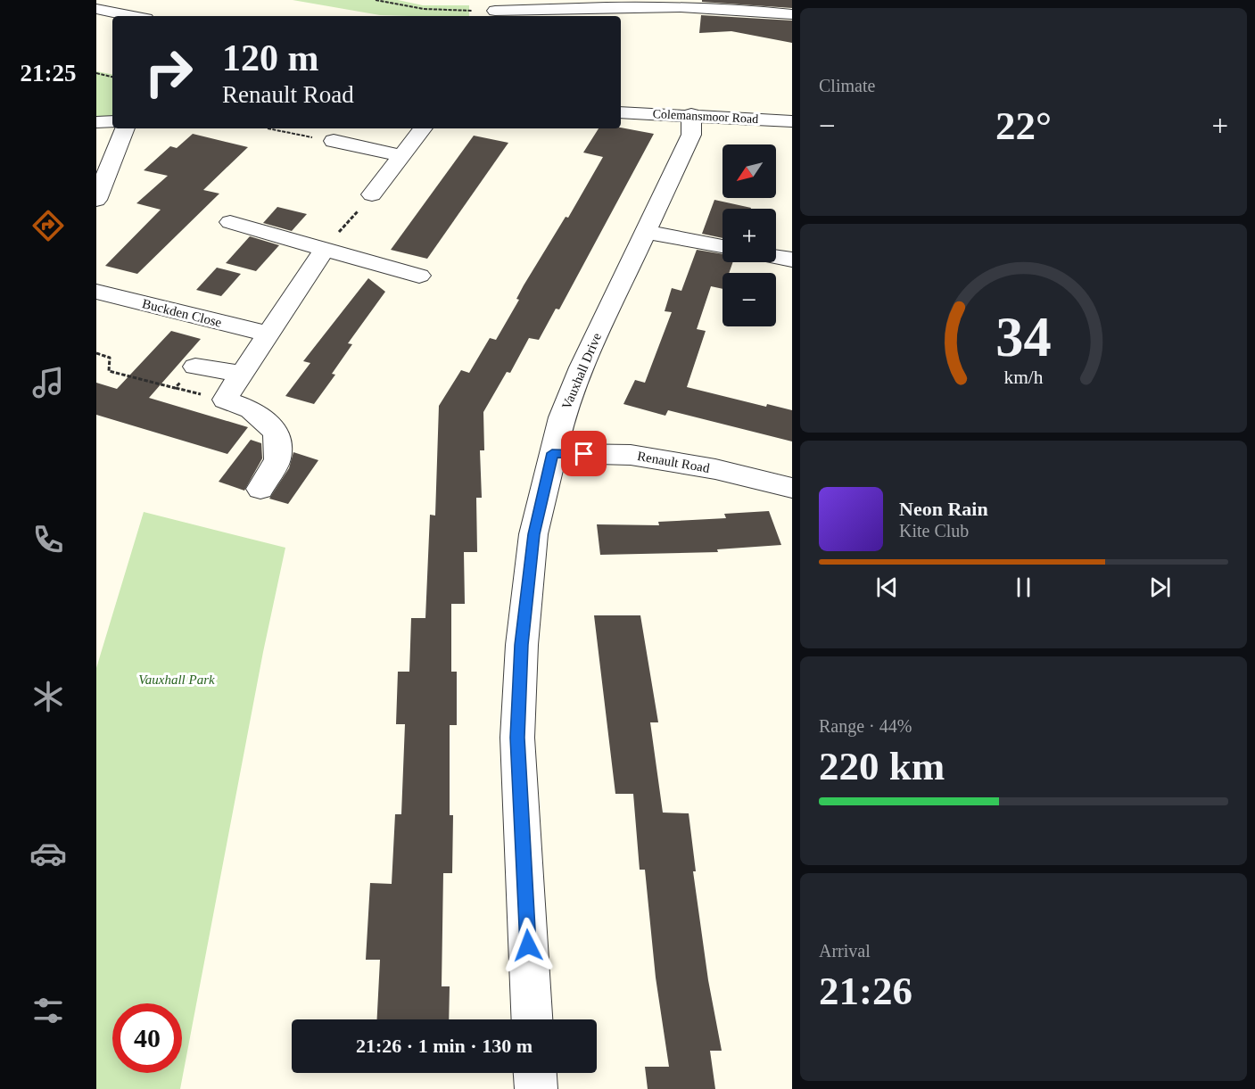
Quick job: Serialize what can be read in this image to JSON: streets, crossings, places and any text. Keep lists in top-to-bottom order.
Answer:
{
  "streets": {
    "street": [
      "Colemansmoor Road",
      "Buckden Close",
      "Vauxhall Drive",
      "Renault Road"
    ]
  },
  "crossings": [
    ["Colemansmoor Road", "Vauxhall Drive"],
    ["Vauxhall Drive", "Renault Road"]
  ],
  "parks": ["Vauxhall Park"],
  "north": "bottom left",
  "page": {
    "tabs": "21:25",
    "tile": [
      "Climate",
      ["Range · 44%", "220 km"],
      ["Arrival", "21:26"]
    ],
    "turn": ["120 m", "Renault Road"],
    "heat": ["−", "22°", "+"],
    "map_buttons": ["+", "−"],
    "song": ["Neon Rain", "Kite Club"],
    "limit": "40",
    "trip": "21:26 · 1 min · 130 m",
    "gauge": ["34", "km/h"]
  }
}
